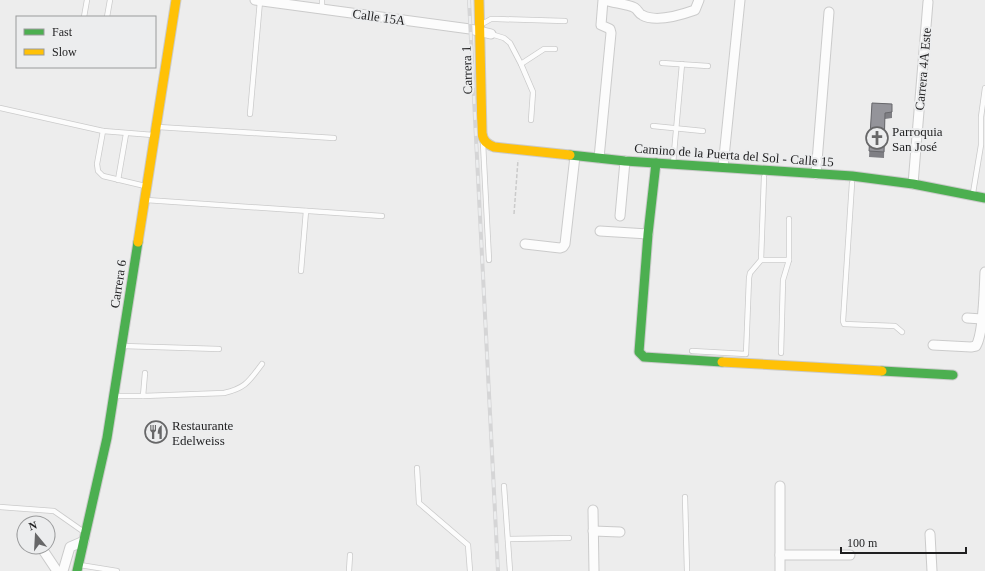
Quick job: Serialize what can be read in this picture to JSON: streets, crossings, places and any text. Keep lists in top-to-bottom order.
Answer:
{
  "streets": {
    "street": [
      "Calle 15A",
      "Carrera 4A Este",
      "Carrera 1",
      "Camino de la Puerta del Sol - Calle 15",
      "Carrera 6"
    ]
  },
  "crossings": [
    ["Calle 15A", "Carrera 1"],
    ["Carrera 4A Este", "Camino de la Puerta del Sol - Calle 15"],
    ["Carrera 1", "Camino de la Puerta del Sol - Calle 15"]
  ],
  "places": {
    "church": ["Parroquia San José"],
    "restaurant": ["Restaurante Edelweiss"]
  },
  "legend": ["Fast", "Slow"],
  "scale_bar": "100 m",
  "north": "top"
}
